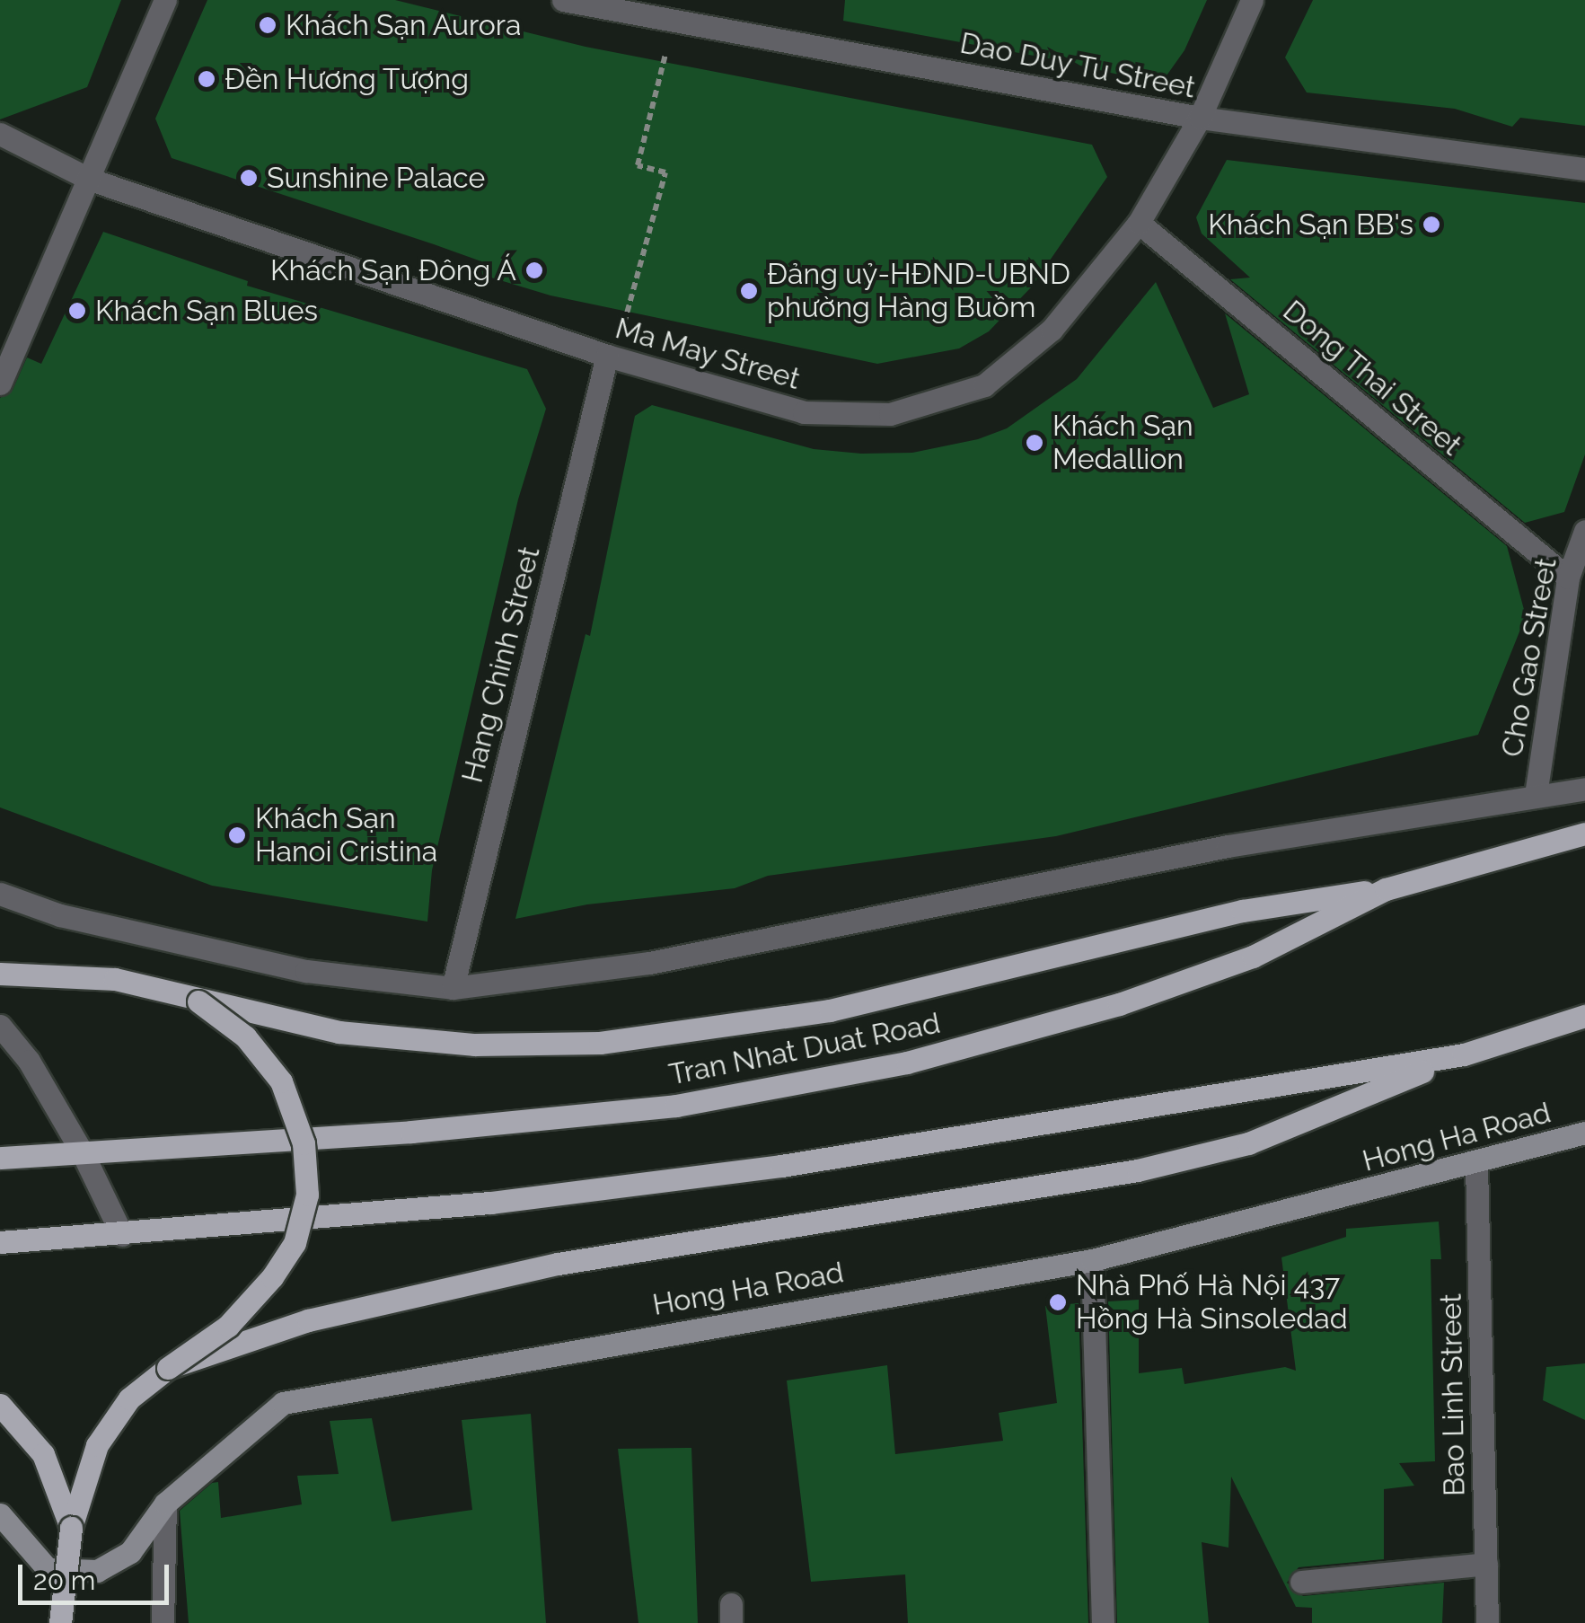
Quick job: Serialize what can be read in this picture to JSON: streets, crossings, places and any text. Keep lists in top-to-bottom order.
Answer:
{
  "streets": {
    "main road": ["Tran Nhat Duat Road"],
    "street": [
      "Dao Duy Tu Street",
      "Ma May Street",
      "Dong Thai Street",
      "Cho Gao Street",
      "Hang Chinh Street",
      "Hong Ha Road",
      "Bao Linh Street"
    ]
  },
  "crossings": [
    ["Dao Duy Tu Street", "Ma May Street"],
    ["Ma May Street", "Dong Thai Street"],
    ["Ma May Street", "Hang Chinh Street"],
    ["Dong Thai Street", "Cho Gao Street"],
    ["Hong Ha Road", "Bao Linh Street"]
  ],
  "places": [
    "Khách Sạn Aurora",
    "Đền Hương Tượng",
    "Sunshine Palace",
    "Khách Sạn BB's",
    "Khách Sạn Đông Á",
    "Đảng uỷ-HĐND-UBND phường Hàng Buồm",
    "Khách Sạn Blues",
    "Khách Sạn Medallion",
    "Khách Sạn Hanoi Cristina",
    "Nhà Phố Hà Nội 437 Hồng Hà Sinsoledad"
  ],
  "scale_bar": "20 m"
}
